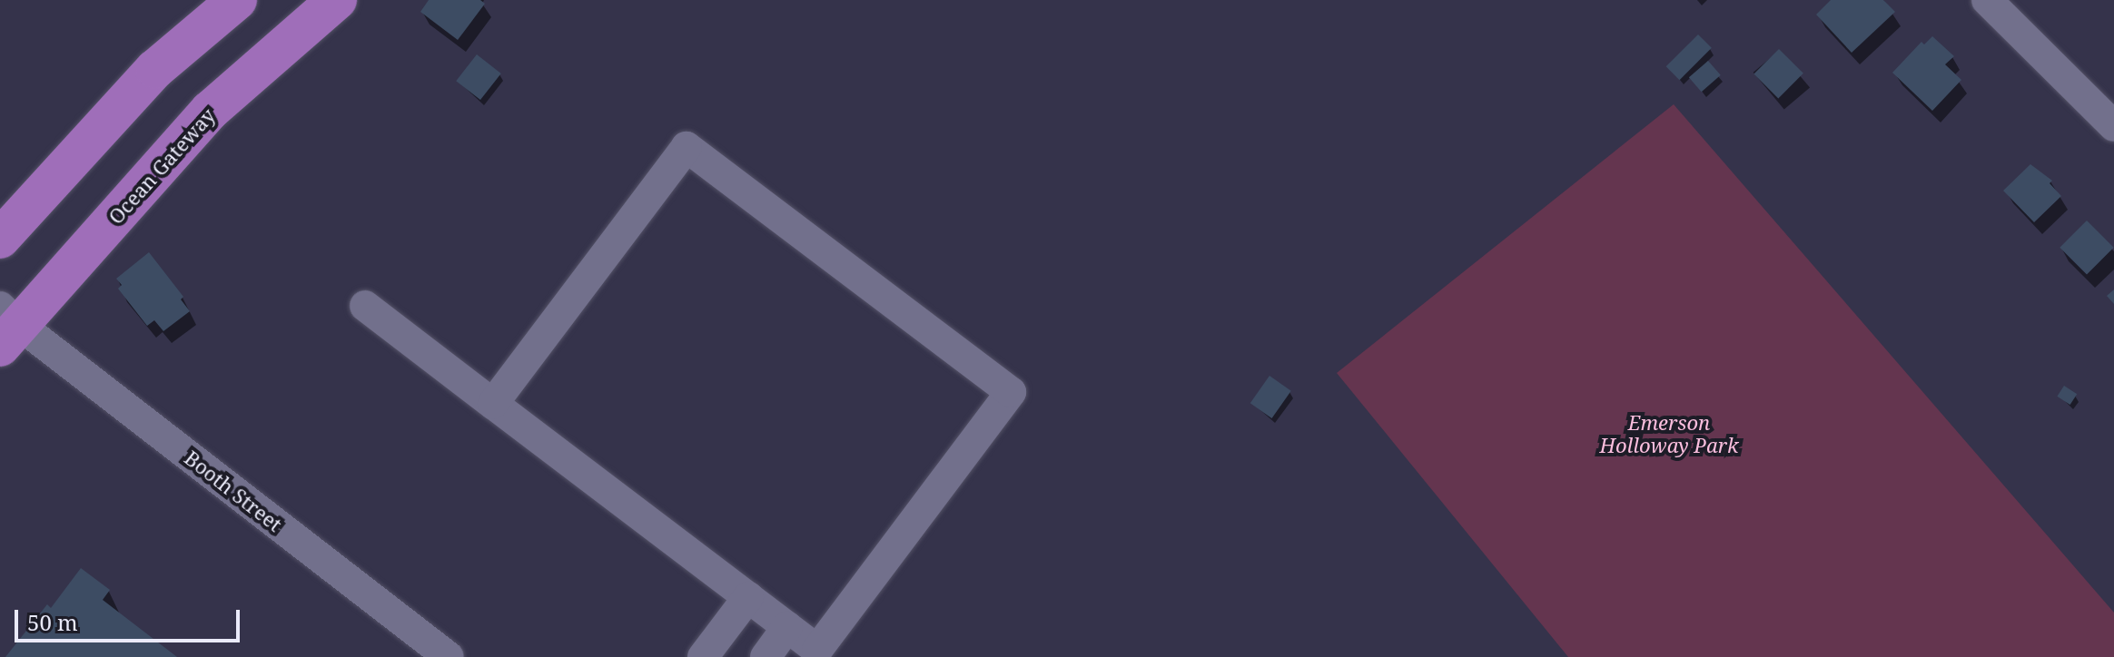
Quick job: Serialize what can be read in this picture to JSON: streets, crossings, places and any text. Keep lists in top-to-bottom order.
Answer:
{
  "streets": {
    "main road": ["Ocean Gateway"],
    "street": ["Booth Street"]
  },
  "crossings": [
    ["Ocean Gateway", "Booth Street"]
  ],
  "parks": ["Emerson Holloway Park"],
  "scale_bar": "50 m"
}
